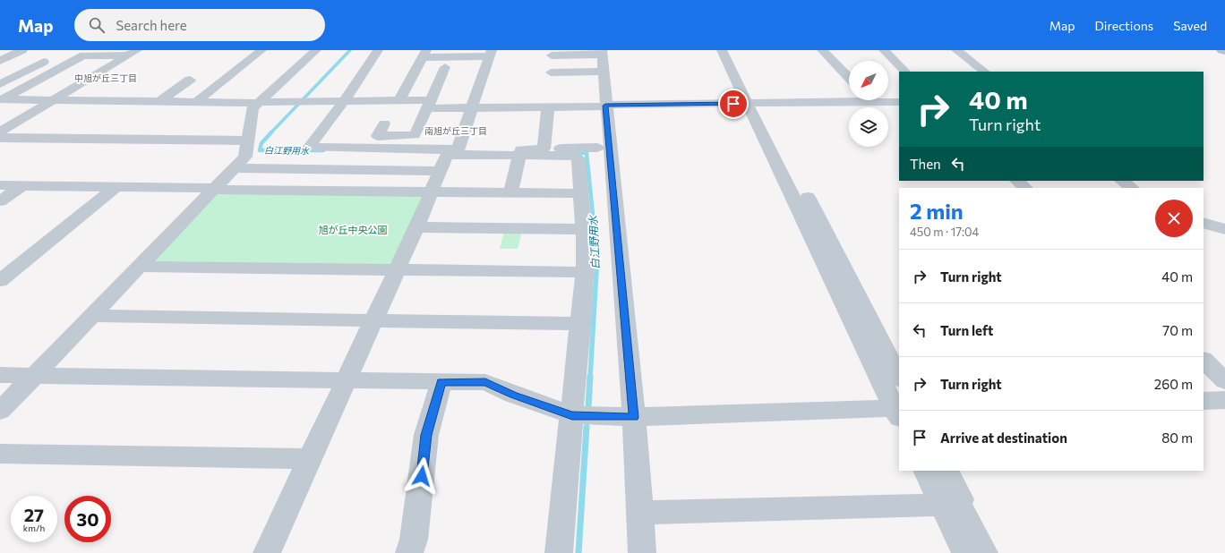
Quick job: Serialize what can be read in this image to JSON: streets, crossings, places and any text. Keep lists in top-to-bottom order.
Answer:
{
  "districts": ["中旭が丘三丁目", "南旭が丘三丁目"],
  "water": ["白江野用水"],
  "parks": ["旭が丘中央公園"],
  "north": "bottom left",
  "page": {
    "header": "Map",
    "search": "Search here",
    "nav": ["Map", "Directions", "Saved"],
    "turn": ["40 m", "Turn right"],
    "then": "Then",
    "heading": ["2 min", "450 m · 17:04"],
    "list": [
      {
        "name": "Turn right",
        "value": "40 m"
      },
      {
        "name": "Turn left",
        "value": "70 m"
      },
      {
        "name": "Turn right",
        "value": "260 m"
      },
      {
        "name": "Arrive at destination",
        "value": "80 m"
      }
    ],
    "speed": "27 km/h",
    "limit": "30"
  }
}
